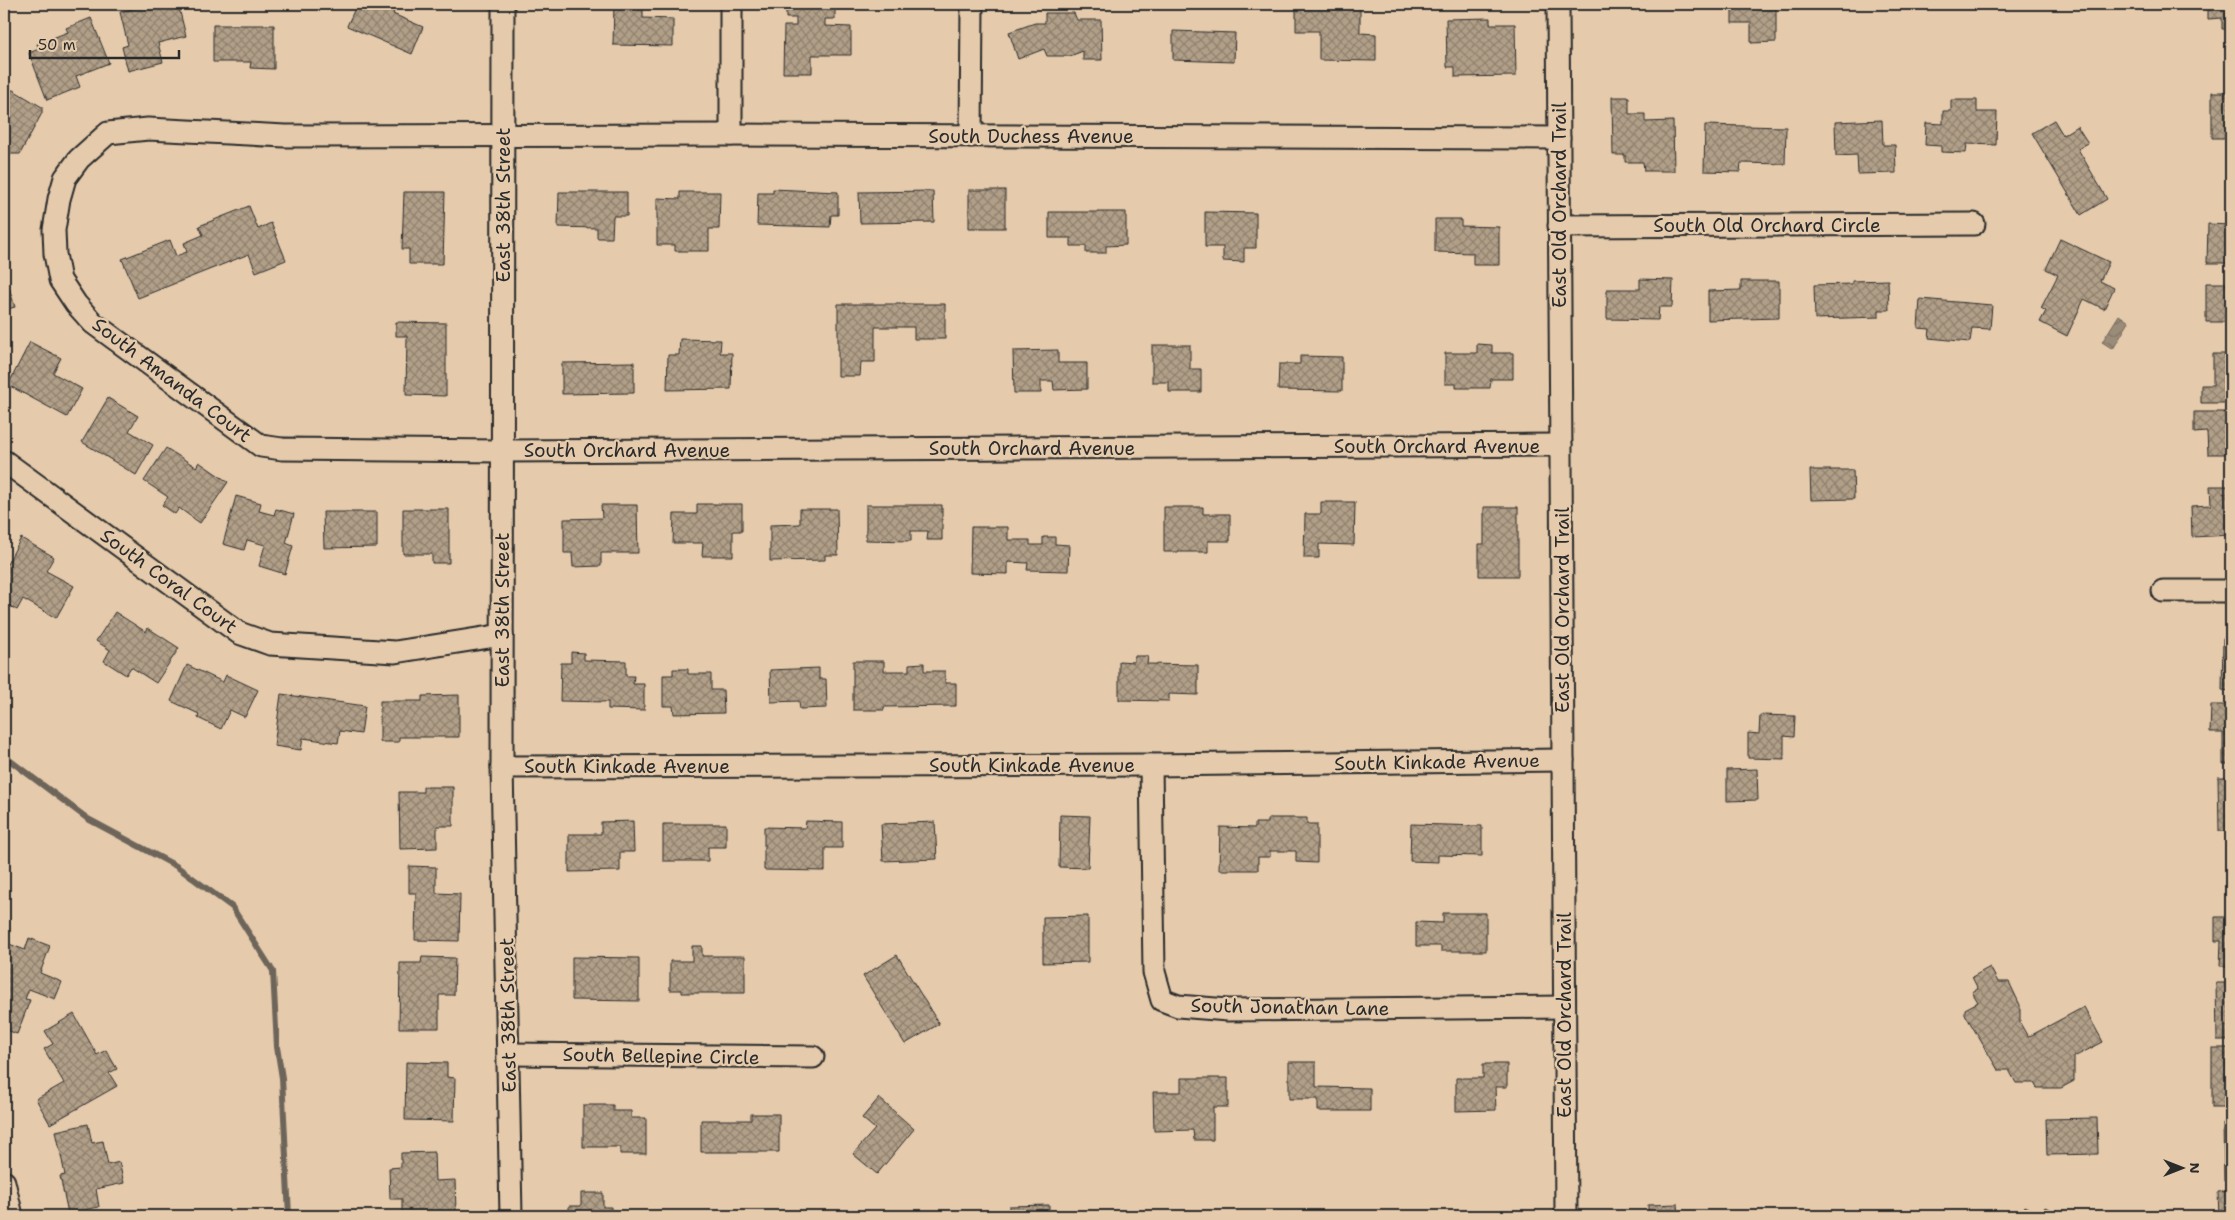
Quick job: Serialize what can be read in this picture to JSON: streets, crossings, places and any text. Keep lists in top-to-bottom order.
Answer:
{
  "streets": {
    "street": [
      "South Duchess Avenue",
      "East 38th Street",
      "East Old Orchard Trail",
      "South Old Orchard Circle",
      "South Amanda Court",
      "South Orchard Avenue",
      "South Coral Court",
      "South Kinkade Avenue",
      "South Jonathan Lane",
      "South Bellepine Circle"
    ]
  },
  "crossings": [
    ["South Duchess Avenue", "East 38th Street"],
    ["South Duchess Avenue", "East Old Orchard Trail"],
    ["South Duchess Avenue", "South Amanda Court"],
    ["East 38th Street", "South Amanda Court"],
    ["East 38th Street", "South Orchard Avenue"],
    ["East 38th Street", "South Coral Court"],
    ["East 38th Street", "South Kinkade Avenue"],
    ["East 38th Street", "South Bellepine Circle"],
    ["East Old Orchard Trail", "South Old Orchard Circle"],
    ["East Old Orchard Trail", "South Orchard Avenue"],
    ["East Old Orchard Trail", "South Kinkade Avenue"],
    ["East Old Orchard Trail", "South Jonathan Lane"],
    ["South Amanda Court", "South Orchard Avenue"],
    ["South Kinkade Avenue", "South Jonathan Lane"]
  ],
  "scale_bar": "50 m",
  "north": "right"
}
